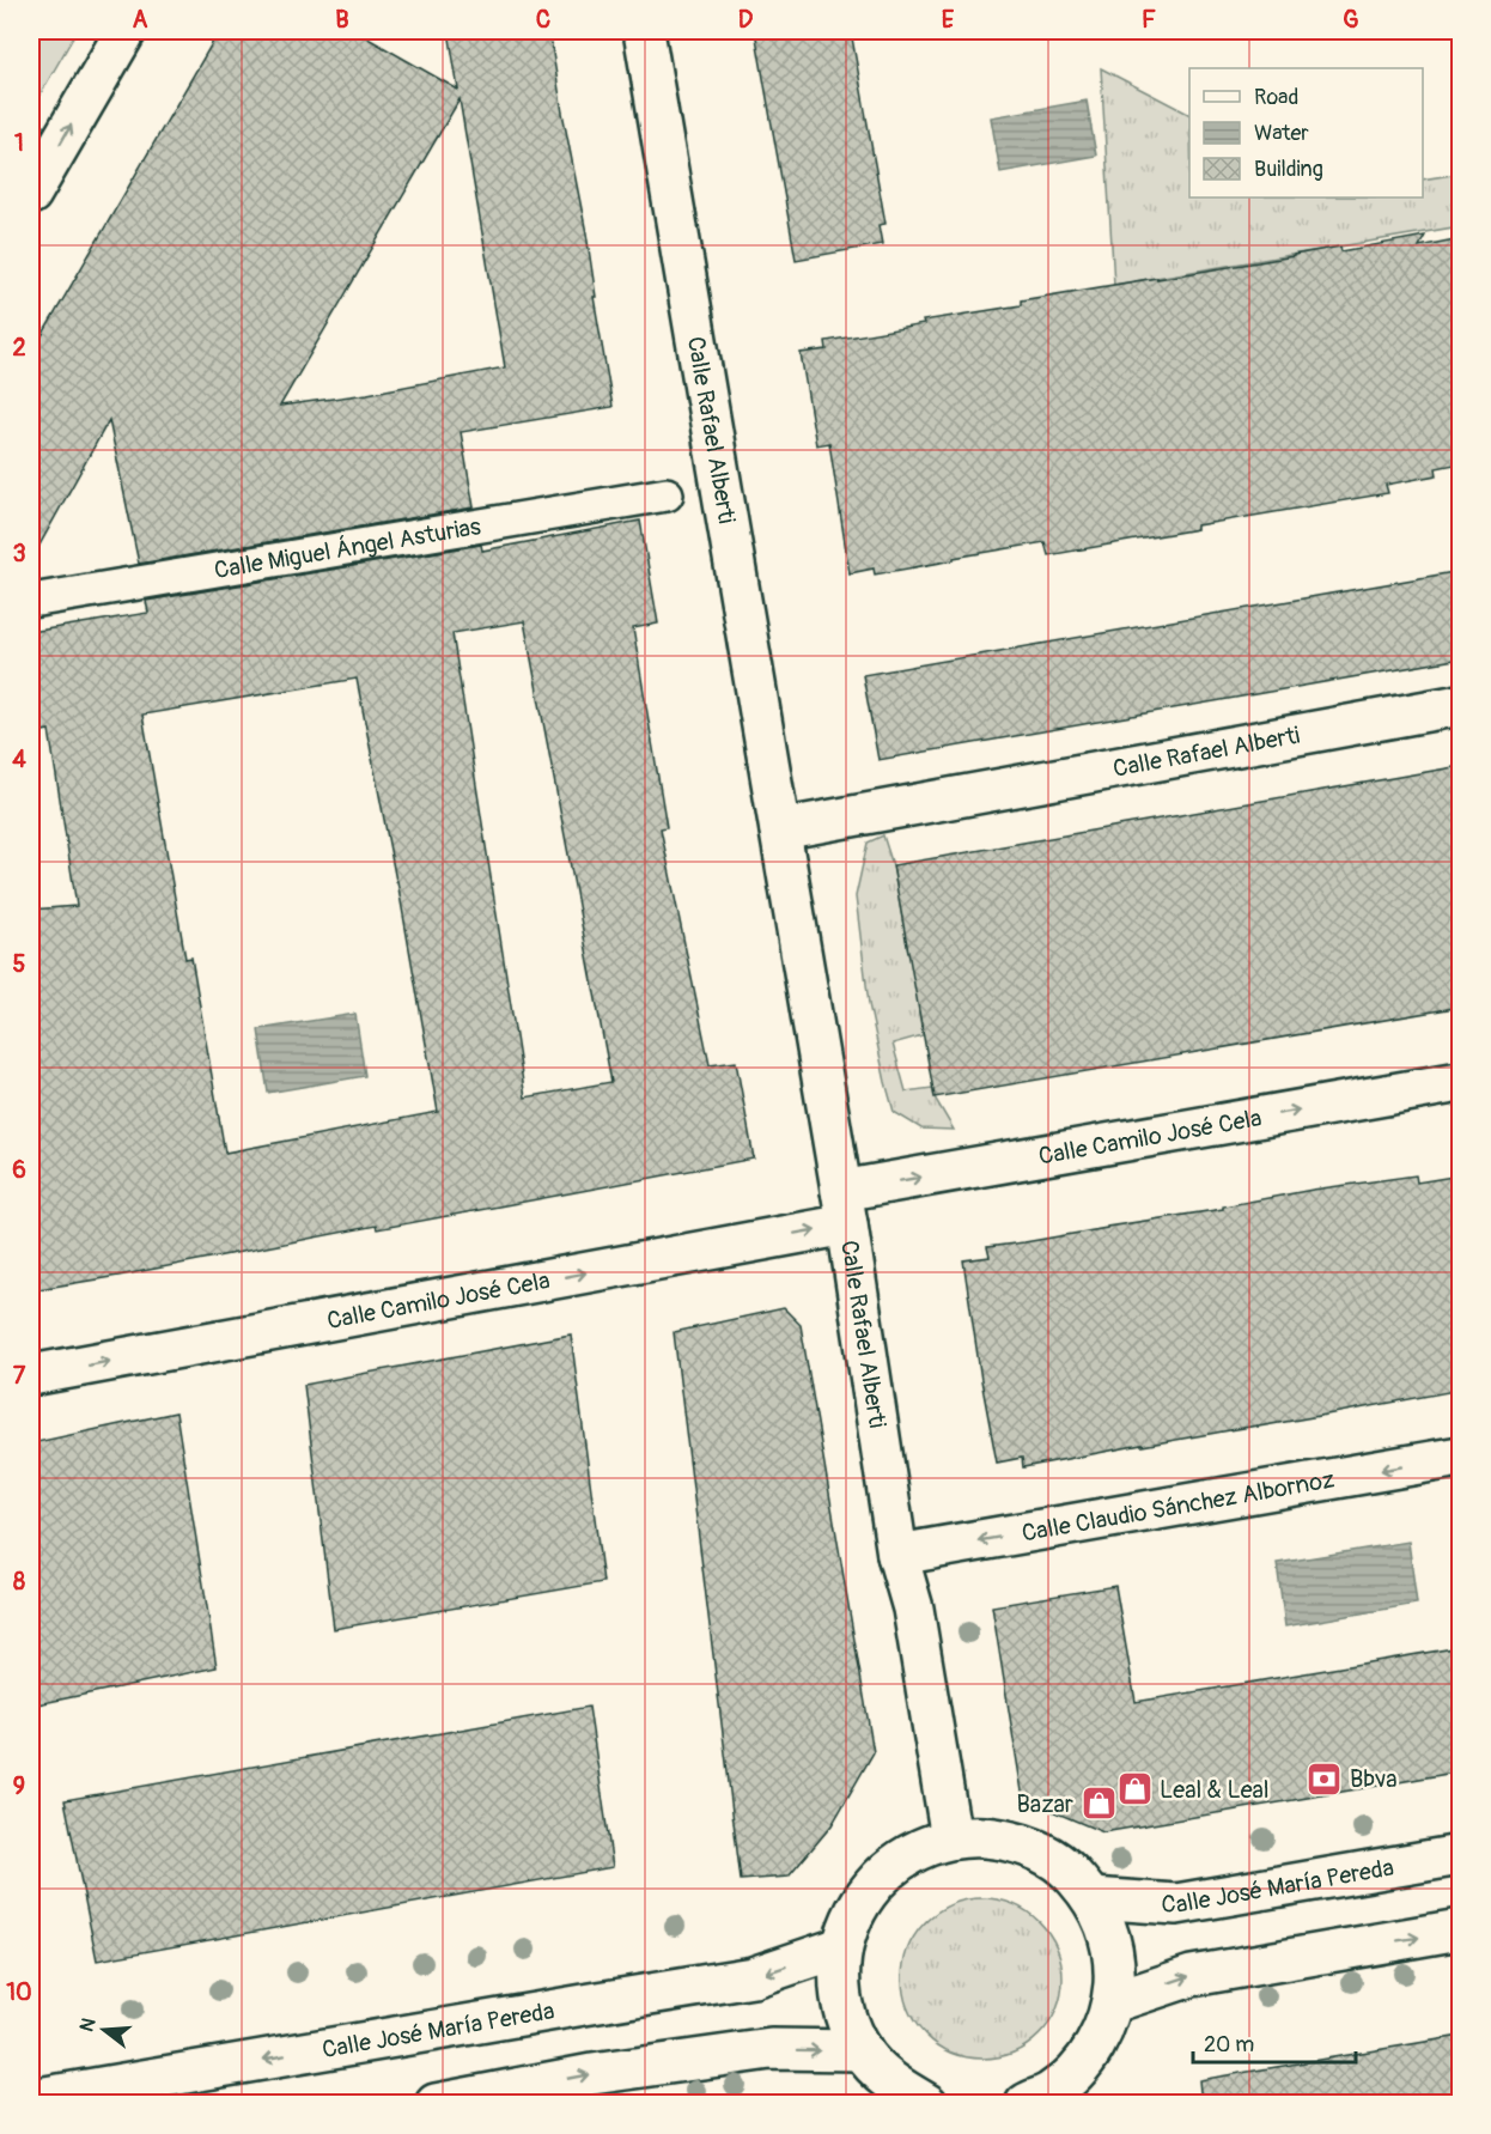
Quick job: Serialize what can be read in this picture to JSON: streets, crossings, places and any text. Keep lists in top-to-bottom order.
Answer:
{
  "streets": {
    "street": [
      "Calle Rafael Alberti",
      "Calle Miguel Ángel Asturias",
      "Calle Camilo José Cela",
      "Calle Claudio Sánchez Albornoz",
      "Calle José María Pereda"
    ]
  },
  "crossings": [
    ["Calle Rafael Alberti", "Calle Camilo José Cela"],
    ["Calle Rafael Alberti", "Calle Claudio Sánchez Albornoz"]
  ],
  "one_way": ["Calle Camilo José Cela", "Calle Claudio Sánchez Albornoz"],
  "places": {
    "bank": ["Bbva"],
    "shop": ["Leal & Leal", "Bazar"]
  },
  "legend": ["Road", "Water", "Building"],
  "scale_bar": "20 m",
  "north": "left",
  "grid": {
    "columns": [
      "A",
      "B",
      "C",
      "D",
      "E",
      "F",
      "G"
    ],
    "rows": [
      "1",
      "2",
      "3",
      "4",
      "5",
      "6",
      "7",
      "8",
      "9",
      "10"
    ]
  }
}
